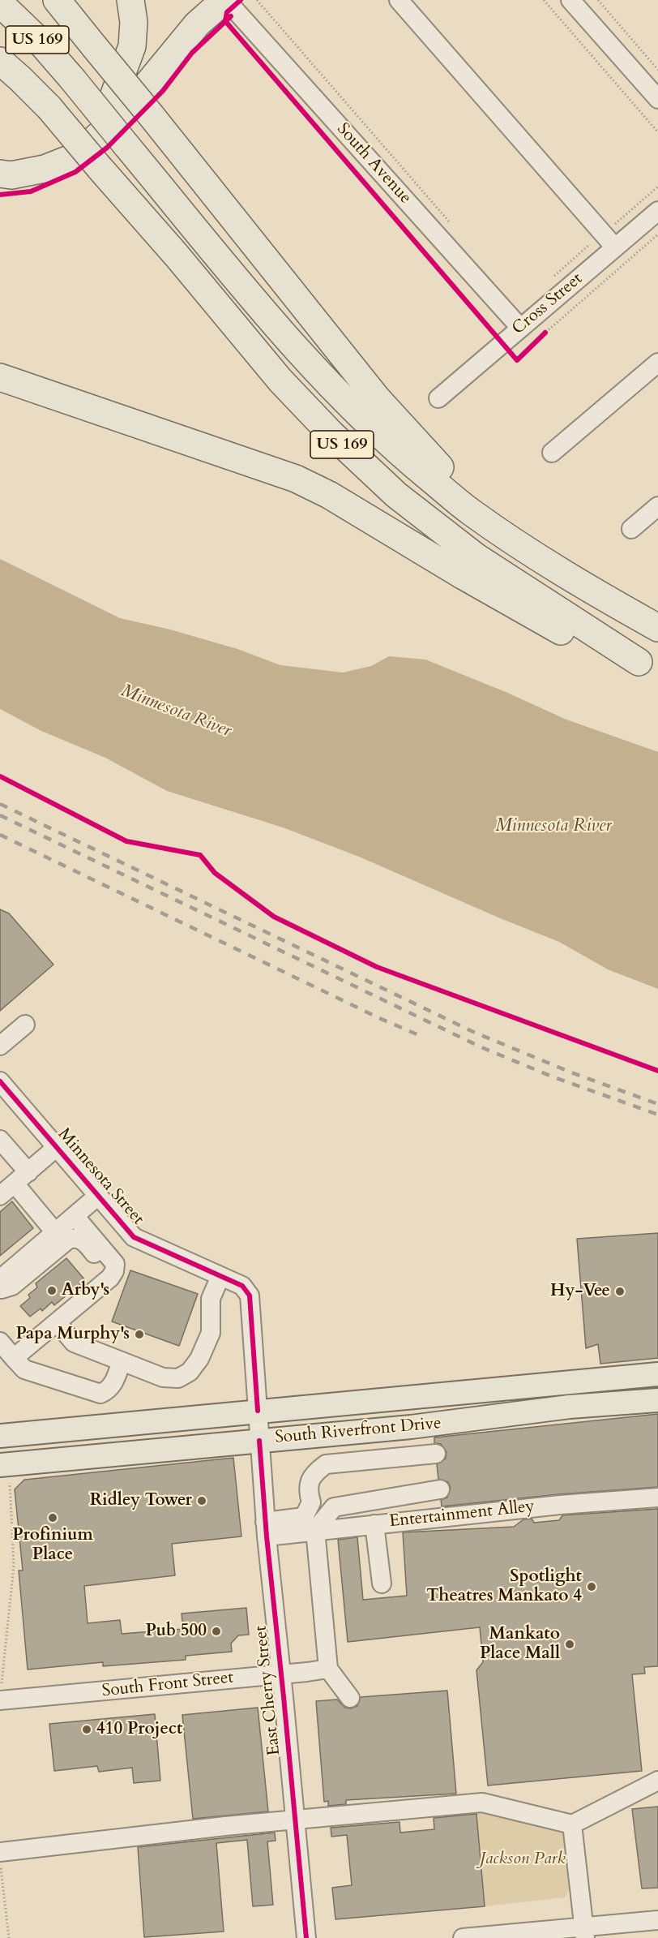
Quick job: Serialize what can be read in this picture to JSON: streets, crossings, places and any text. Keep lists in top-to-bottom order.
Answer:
{
  "streets": {
    "highway": ["US 169"],
    "main road": ["South Riverfront Drive"],
    "street": [
      "South Avenue",
      "Cross Street",
      "Minnesota Street",
      "Entertainment Alley",
      "South Front Street",
      "East Cherry Street"
    ]
  },
  "crossings": [
    ["South Avenue", "Cross Street"],
    ["Minnesota Street", "South Riverfront Drive"],
    ["Minnesota Street", "East Cherry Street"],
    ["South Riverfront Drive", "East Cherry Street"],
    ["Entertainment Alley", "East Cherry Street"],
    ["South Front Street", "East Cherry Street"]
  ],
  "water": ["Minnesota River"],
  "parks": ["Jackson Park"],
  "places": [
    "Arby's",
    "Hy-Vee",
    "Papa Murphy's",
    "Ridley Tower",
    "Profinium Place",
    "Spotlight Theatres Mankato 4",
    "Pub 500",
    "Mankato Place Mall",
    "410 Project"
  ]
}
